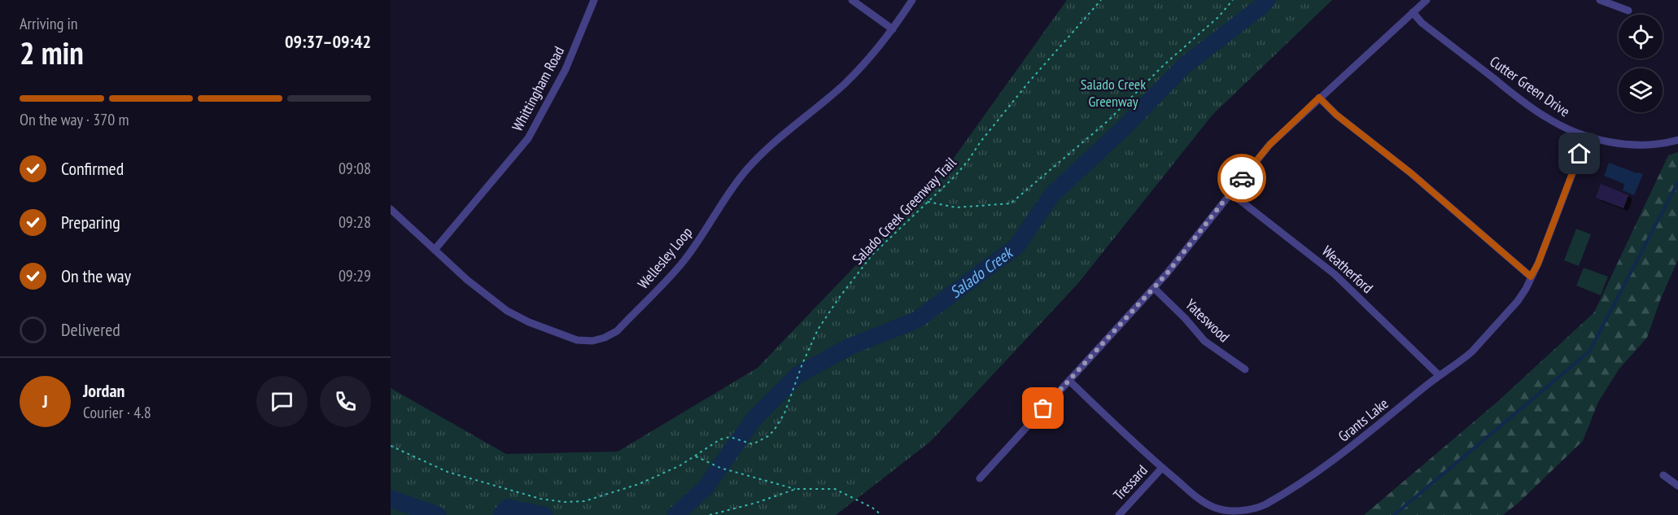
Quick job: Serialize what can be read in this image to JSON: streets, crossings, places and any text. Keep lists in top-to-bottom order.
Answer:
{
  "streets": {
    "street": [
      "Cutter Green Drive",
      "Whittingham Road",
      "Wellesley Loop",
      "Weatherford",
      "Yateswood",
      "Grants Lake",
      "Tressard"
    ],
    "path": ["Salado Creek Greenway Trail"]
  },
  "crossings": [
    ["Cutter Green Drive", "Grants Lake"],
    ["Whittingham Road", "Wellesley Loop"],
    ["Weatherford", "Grants Lake"],
    ["Grants Lake", "Tressard"]
  ],
  "water": ["Salado Creek"],
  "parks": ["Salado Creek Greenway"],
  "page": {
    "heading": ["2 min", "Arriving in", "09:37–09:42"],
    "panel": ["Jordan", "Courier · 4.8"],
    "bar": "On the way · 370 m",
    "list": [
      ["Confirmed", "09:08"],
      ["Preparing", "09:28"],
      ["On the way", "09:29"],
      "Delivered"
    ],
    "round": "J"
  }
}
